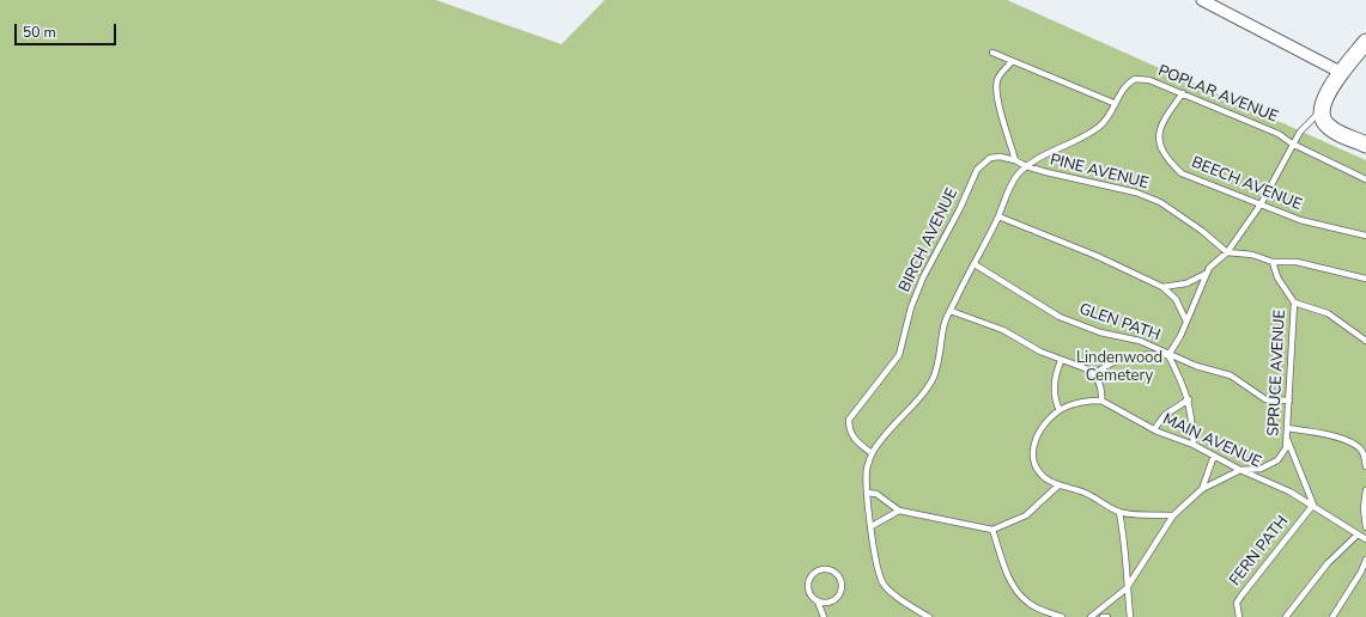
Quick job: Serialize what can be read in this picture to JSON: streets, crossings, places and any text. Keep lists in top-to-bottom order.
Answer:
{
  "streets": {
    "lane": [
      "POPLAR AVENUE",
      "PINE AVENUE",
      "BEECH AVENUE",
      "BIRCH AVENUE",
      "GLEN PATH",
      "SPRUCE AVENUE",
      "MAIN AVENUE",
      "FERN PATH"
    ]
  },
  "crossings": [
    ["POPLAR AVENUE", "PINE AVENUE"],
    ["POPLAR AVENUE", "BEECH AVENUE"],
    ["PINE AVENUE", "BIRCH AVENUE"],
    ["PINE AVENUE", "GLEN PATH"],
    ["GLEN PATH", "SPRUCE AVENUE"],
    ["SPRUCE AVENUE", "MAIN AVENUE"],
    ["MAIN AVENUE", "FERN PATH"]
  ],
  "parks": ["Lindenwood Cemetery"],
  "scale_bar": "50 m"
}
